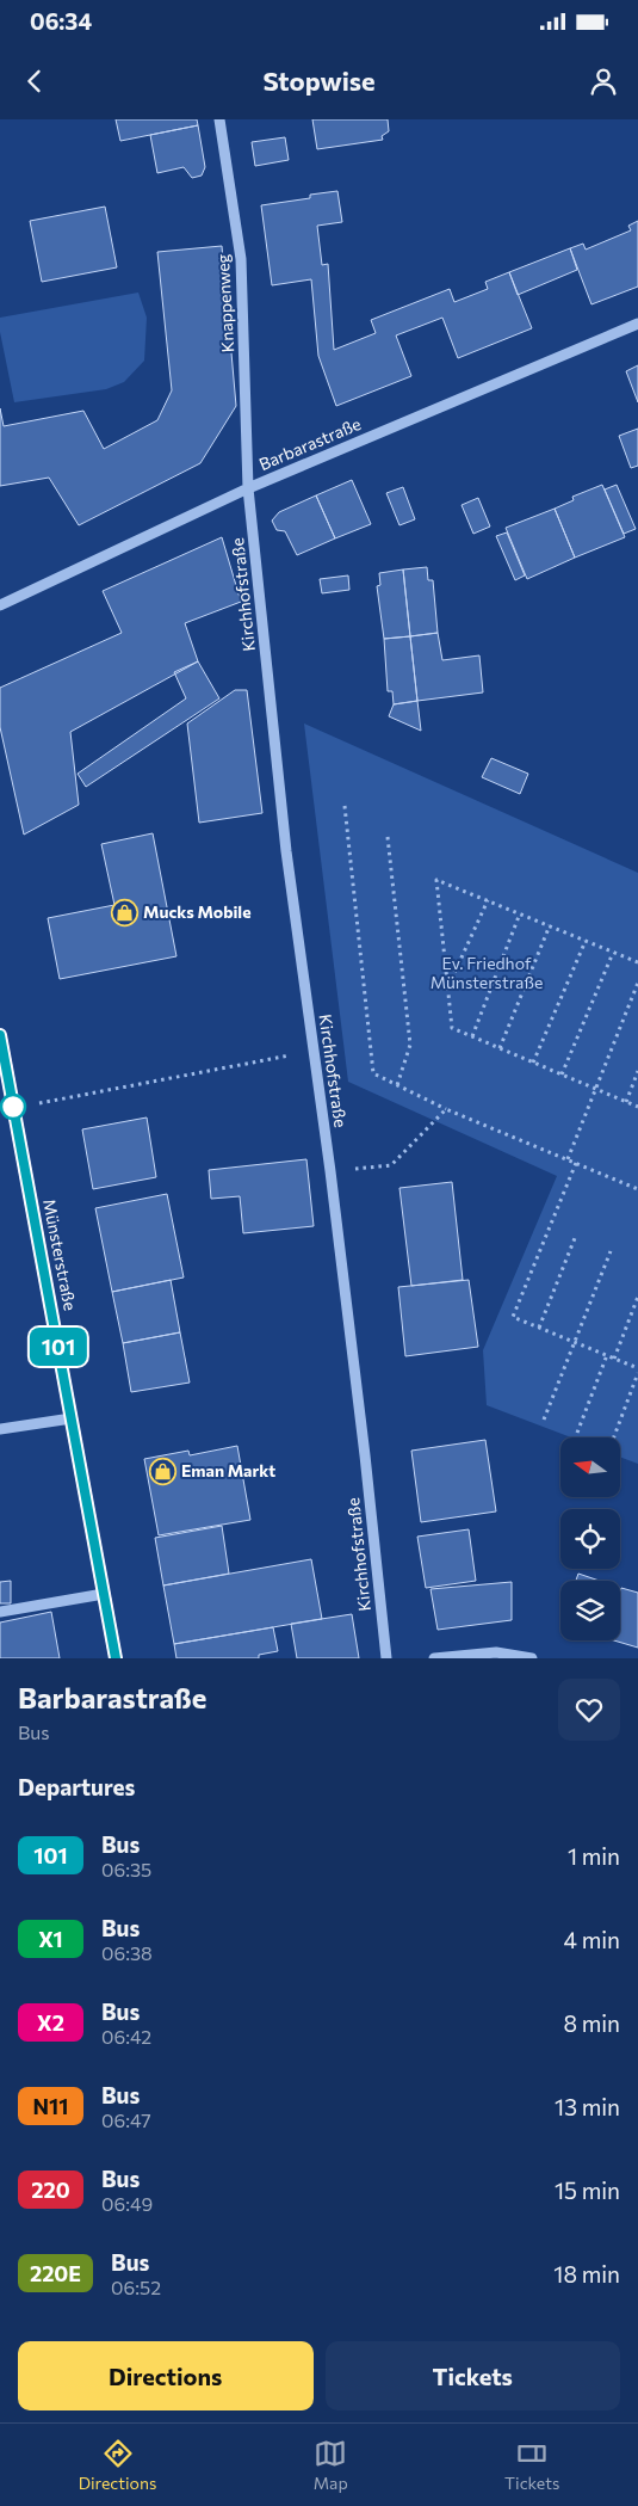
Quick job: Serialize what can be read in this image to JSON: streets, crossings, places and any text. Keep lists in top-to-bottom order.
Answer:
{
  "streets": {
    "main road": ["Münsterstraße"],
    "street": ["Knappenweg", "Barbarastraße", "Kirchhofstraße"]
  },
  "crossings": [
    ["Knappenweg", "Barbarastraße"],
    ["Knappenweg", "Kirchhofstraße"],
    ["Barbarastraße", "Kirchhofstraße"]
  ],
  "parks": ["Ev. Friedhof Münsterstraße"],
  "places": {
    "shop": ["Mucks Mobile", "Eman Markt"]
  },
  "lines": ["bus line 101"],
  "north": "left",
  "page": {
    "status": "06:34",
    "header": "Stopwise",
    "on_map": "101",
    "heading": [
      ["Barbarastraße", "Bus"],
      "Departures"
    ],
    "list": [
      {
        "mark": "101",
        "name": "Bus",
        "note": "06:35",
        "value": "1 min"
      },
      {
        "mark": "X1",
        "name": "Bus",
        "note": "06:38",
        "value": "4 min"
      },
      {
        "mark": "X2",
        "name": "Bus",
        "note": "06:42",
        "value": "8 min"
      },
      {
        "mark": "N11",
        "name": "Bus",
        "note": "06:47",
        "value": "13 min"
      },
      {
        "mark": "220",
        "name": "Bus",
        "note": "06:49",
        "value": "15 min"
      },
      {
        "mark": "220E",
        "name": "Bus",
        "note": "06:52",
        "value": "18 min"
      }
    ],
    "buttons": ["Directions", "Tickets"],
    "tabs": ["Directions", "Map", "Tickets"]
  }
}
